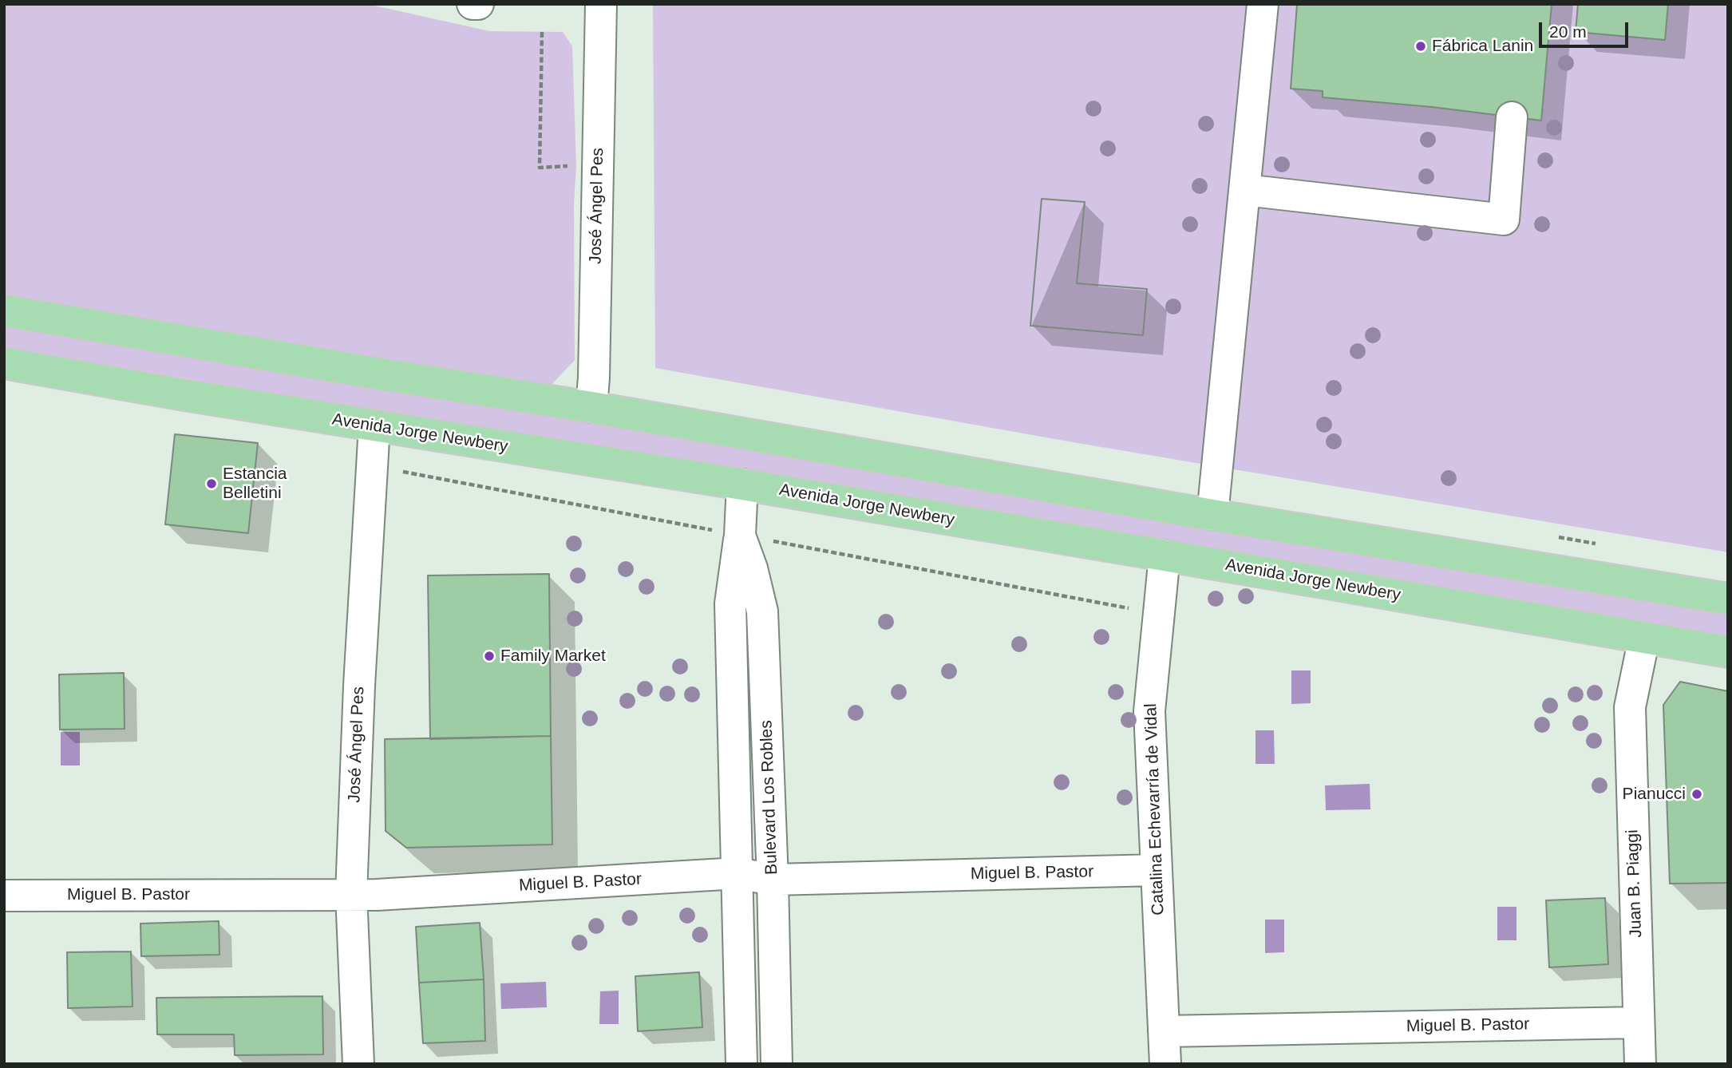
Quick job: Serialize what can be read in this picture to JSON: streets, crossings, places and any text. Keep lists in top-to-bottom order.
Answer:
{
  "streets": {
    "main road": ["Avenida Jorge Newbery"],
    "street": [
      "José Ángel Pes",
      "Bulevard Los Robles",
      "Catalina Echevarría de Vidal",
      "Miguel B. Pastor",
      "Juan B. Piaggi"
    ]
  },
  "crossings": [
    ["José Ángel Pes", "Avenida Jorge Newbery"],
    ["José Ángel Pes", "Miguel B. Pastor"],
    ["Avenida Jorge Newbery", "Bulevard Los Robles"],
    ["Avenida Jorge Newbery", "Catalina Echevarría de Vidal"],
    ["Avenida Jorge Newbery", "Juan B. Piaggi"],
    ["Bulevard Los Robles", "Miguel B. Pastor"],
    ["Catalina Echevarría de Vidal", "Miguel B. Pastor"],
    ["Miguel B. Pastor", "Juan B. Piaggi"]
  ],
  "places": [
    "Fábrica Lanin",
    "Estancia Belletini",
    "Family Market",
    "Pianucci"
  ],
  "scale_bar": "20 m"
}
